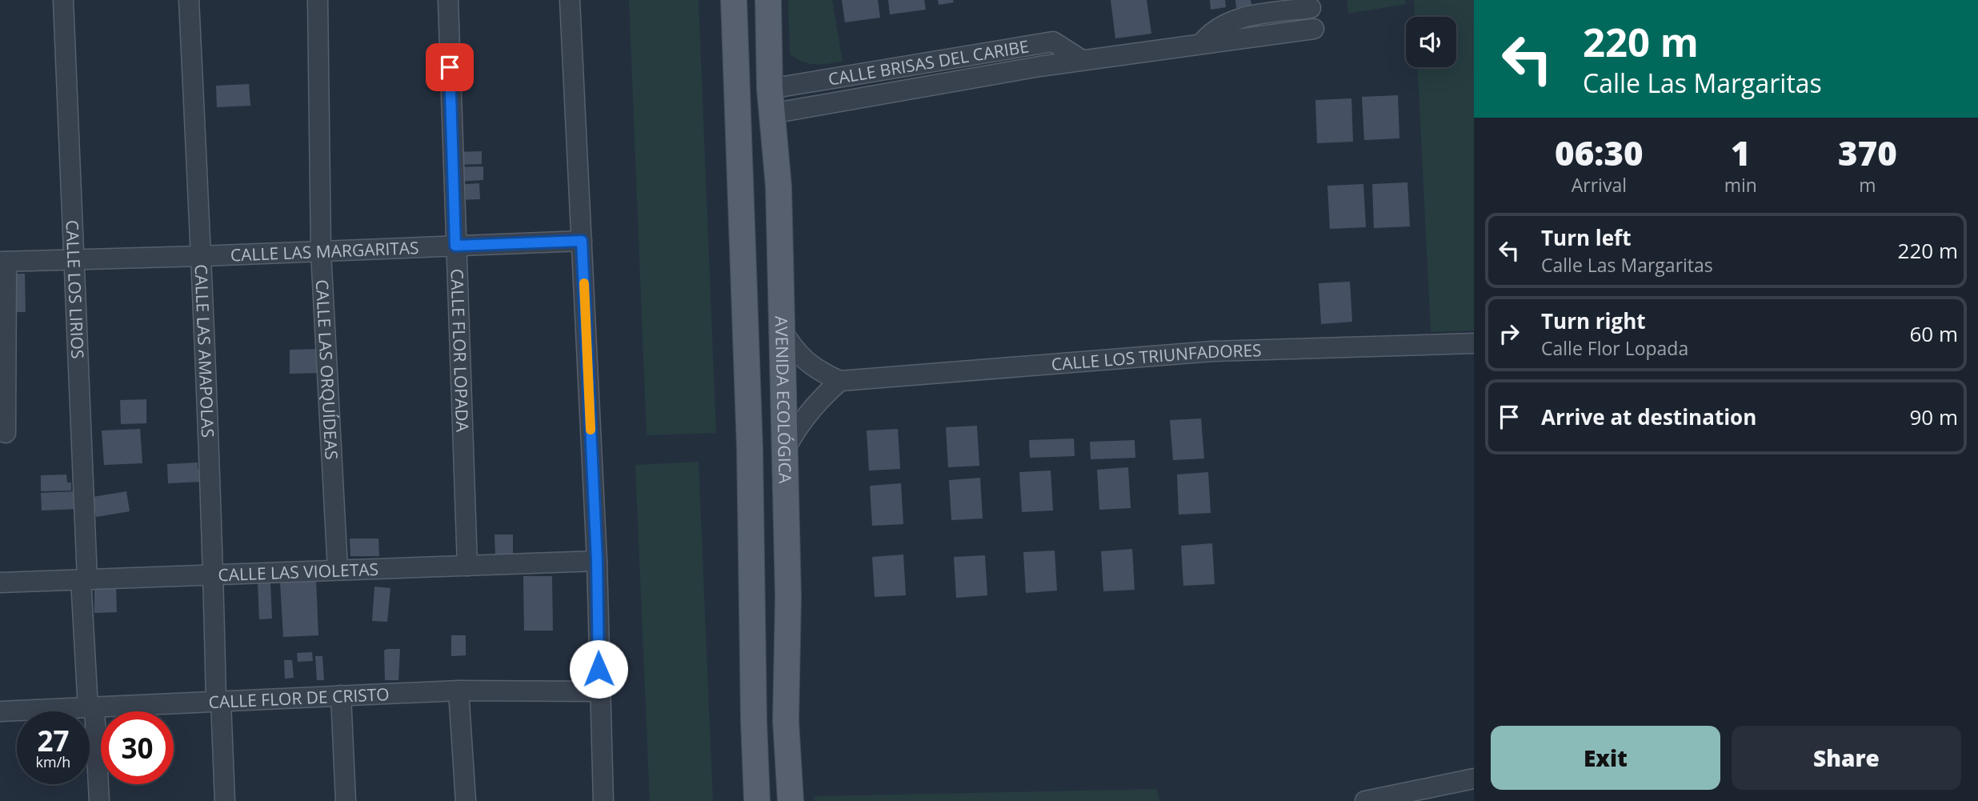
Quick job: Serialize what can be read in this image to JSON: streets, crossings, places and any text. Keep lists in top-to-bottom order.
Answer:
{
  "streets": {
    "main road": ["AVENIDA ECOLÓGICA"],
    "street": [
      "CALLE BRISAS DEL CARIBE",
      "CALLE LAS MARGARITAS",
      "CALLE LOS LIRIOS",
      "CALLE FLOR LOPADA",
      "CALLE LAS AMAPOLAS",
      "CALLE LOS TRIUNFADORES",
      "CALLE LAS ORQUÍDEAS",
      "CALLE LAS VIOLETAS",
      "CALLE FLOR DE CRISTO"
    ]
  },
  "crossings": [
    ["CALLE BRISAS DEL CARIBE", "AVENIDA ECOLÓGICA"],
    ["CALLE LAS MARGARITAS", "CALLE LOS LIRIOS"],
    ["CALLE LAS MARGARITAS", "CALLE FLOR LOPADA"],
    ["CALLE LAS MARGARITAS", "CALLE LAS AMAPOLAS"],
    ["CALLE LAS MARGARITAS", "CALLE LAS ORQUÍDEAS"],
    ["CALLE LOS LIRIOS", "CALLE LAS VIOLETAS"],
    ["CALLE LOS LIRIOS", "CALLE FLOR DE CRISTO"],
    ["CALLE FLOR LOPADA", "CALLE LAS VIOLETAS"],
    ["CALLE LAS AMAPOLAS", "CALLE LAS VIOLETAS"],
    ["CALLE LAS AMAPOLAS", "CALLE FLOR DE CRISTO"],
    ["CALLE LAS ORQUÍDEAS", "CALLE LAS VIOLETAS"]
  ],
  "page": {
    "turn": ["220 m", "Calle Las Margaritas"],
    "eta": [
      "06:30",
      "Arrival",
      "1",
      "min",
      "370",
      "m"
    ],
    "list": [
      {
        "name": "Turn left",
        "note": "Calle Las Margaritas",
        "value": "220 m"
      },
      {
        "name": "Turn right",
        "note": "Calle Flor Lopada",
        "value": "60 m"
      },
      {
        "name": "Arrive at destination",
        "value": "90 m"
      }
    ],
    "speed": "27 km/h",
    "limit": "30",
    "buttons": ["Exit", "Share"]
  }
}
